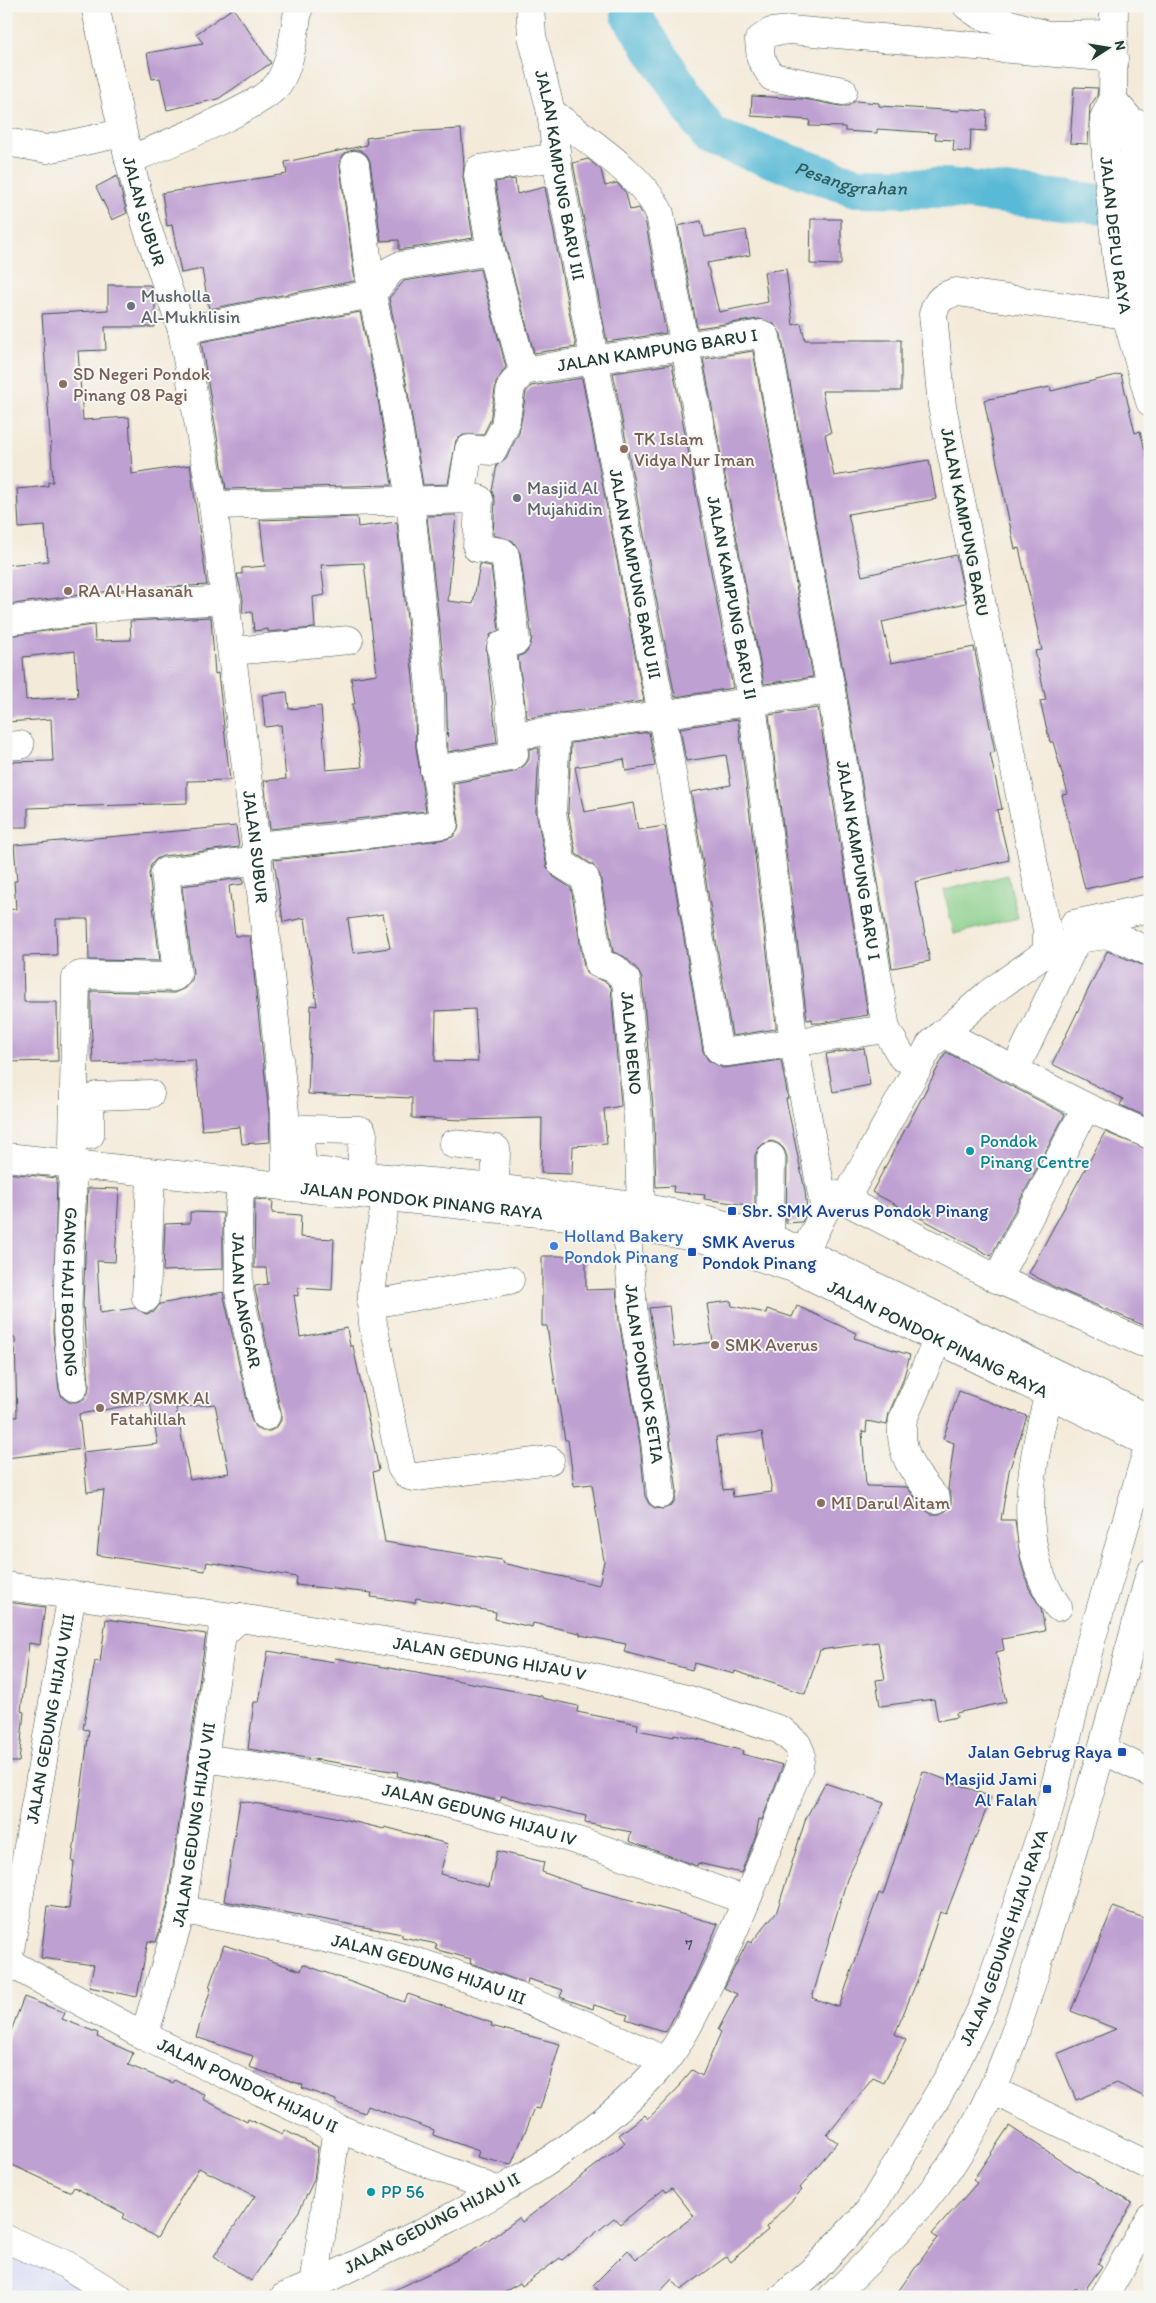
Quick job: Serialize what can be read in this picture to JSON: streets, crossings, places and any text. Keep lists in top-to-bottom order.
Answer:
{
  "streets": {
    "street": [
      "JALAN KAMPUNG BARU III",
      "JALAN SUBUR",
      "JALAN DEPLU RAYA",
      "JALAN KAMPUNG BARU I",
      "JALAN KAMPUNG BARU",
      "JALAN KAMPUNG BARU II",
      "JALAN BENO",
      "JALAN PONDOK PINANG RAYA",
      "GANG HAJI BODONG",
      "JALAN LANGGAR",
      "JALAN PONDOK SETIA",
      "JALAN GEDUNG HIJAU V",
      "JALAN GEDUNG HIJAU VIII",
      "JALAN GEDUNG HIJAU IV",
      "JALAN GEDUNG HIJAU VII",
      "JALAN GEDUNG HIJAU RAYA",
      "JALAN GEDUNG HIJAU III",
      "JALAN PONDOK HIJAU II",
      "JALAN GEDUNG HIJAU II"
    ]
  },
  "crossings": [
    ["JALAN KAMPUNG BARU III", "JALAN KAMPUNG BARU I"],
    ["JALAN KAMPUNG BARU III", "JALAN KAMPUNG BARU II"],
    ["JALAN SUBUR", "JALAN PONDOK PINANG RAYA"],
    ["JALAN DEPLU RAYA", "JALAN KAMPUNG BARU"],
    ["JALAN KAMPUNG BARU I", "JALAN KAMPUNG BARU II"],
    ["JALAN BENO", "JALAN PONDOK PINANG RAYA"],
    ["JALAN BENO", "JALAN PONDOK SETIA"],
    ["JALAN PONDOK PINANG RAYA", "GANG HAJI BODONG"],
    ["JALAN PONDOK PINANG RAYA", "JALAN LANGGAR"],
    ["JALAN PONDOK PINANG RAYA", "JALAN PONDOK SETIA"],
    ["JALAN PONDOK PINANG RAYA", "JALAN GEDUNG HIJAU RAYA"],
    ["JALAN GEDUNG HIJAU V", "JALAN GEDUNG HIJAU VIII"],
    ["JALAN GEDUNG HIJAU V", "JALAN GEDUNG HIJAU IV"],
    ["JALAN GEDUNG HIJAU V", "JALAN GEDUNG HIJAU VII"],
    ["JALAN GEDUNG HIJAU V", "JALAN GEDUNG HIJAU II"],
    ["JALAN GEDUNG HIJAU VIII", "JALAN PONDOK HIJAU II"],
    ["JALAN GEDUNG HIJAU IV", "JALAN GEDUNG HIJAU VII"],
    ["JALAN GEDUNG HIJAU IV", "JALAN GEDUNG HIJAU II"],
    ["JALAN GEDUNG HIJAU VII", "JALAN GEDUNG HIJAU III"],
    ["JALAN GEDUNG HIJAU VII", "JALAN PONDOK HIJAU II"],
    ["JALAN GEDUNG HIJAU III", "JALAN GEDUNG HIJAU II"],
    ["JALAN PONDOK HIJAU II", "JALAN GEDUNG HIJAU II"]
  ],
  "water": ["Pesanggrahan"],
  "places": {
    "other": [
      "Musholla Al-Mukhlisin",
      "SD Negeri Pondok Pinang 08 Pagi",
      "TK Islam Vidya Nur Iman",
      "Masjid Al Mujahidin",
      "RA Al Hasanah",
      "Pondok Pinang Centre",
      "Holland Bakery Pondok Pinang",
      "SMK Averus",
      "SMP/SMK Al Fatahillah",
      "MI Darul Aitam",
      "PP 56"
    ],
    "transit": [
      "Sbr. SMK Averus Pondok Pinang",
      "SMK Averus Pondok Pinang",
      "Jalan Gebrug Raya",
      "Masjid Jami Al Falah"
    ]
  },
  "house_numbers": ["7"],
  "north": "right"
}
